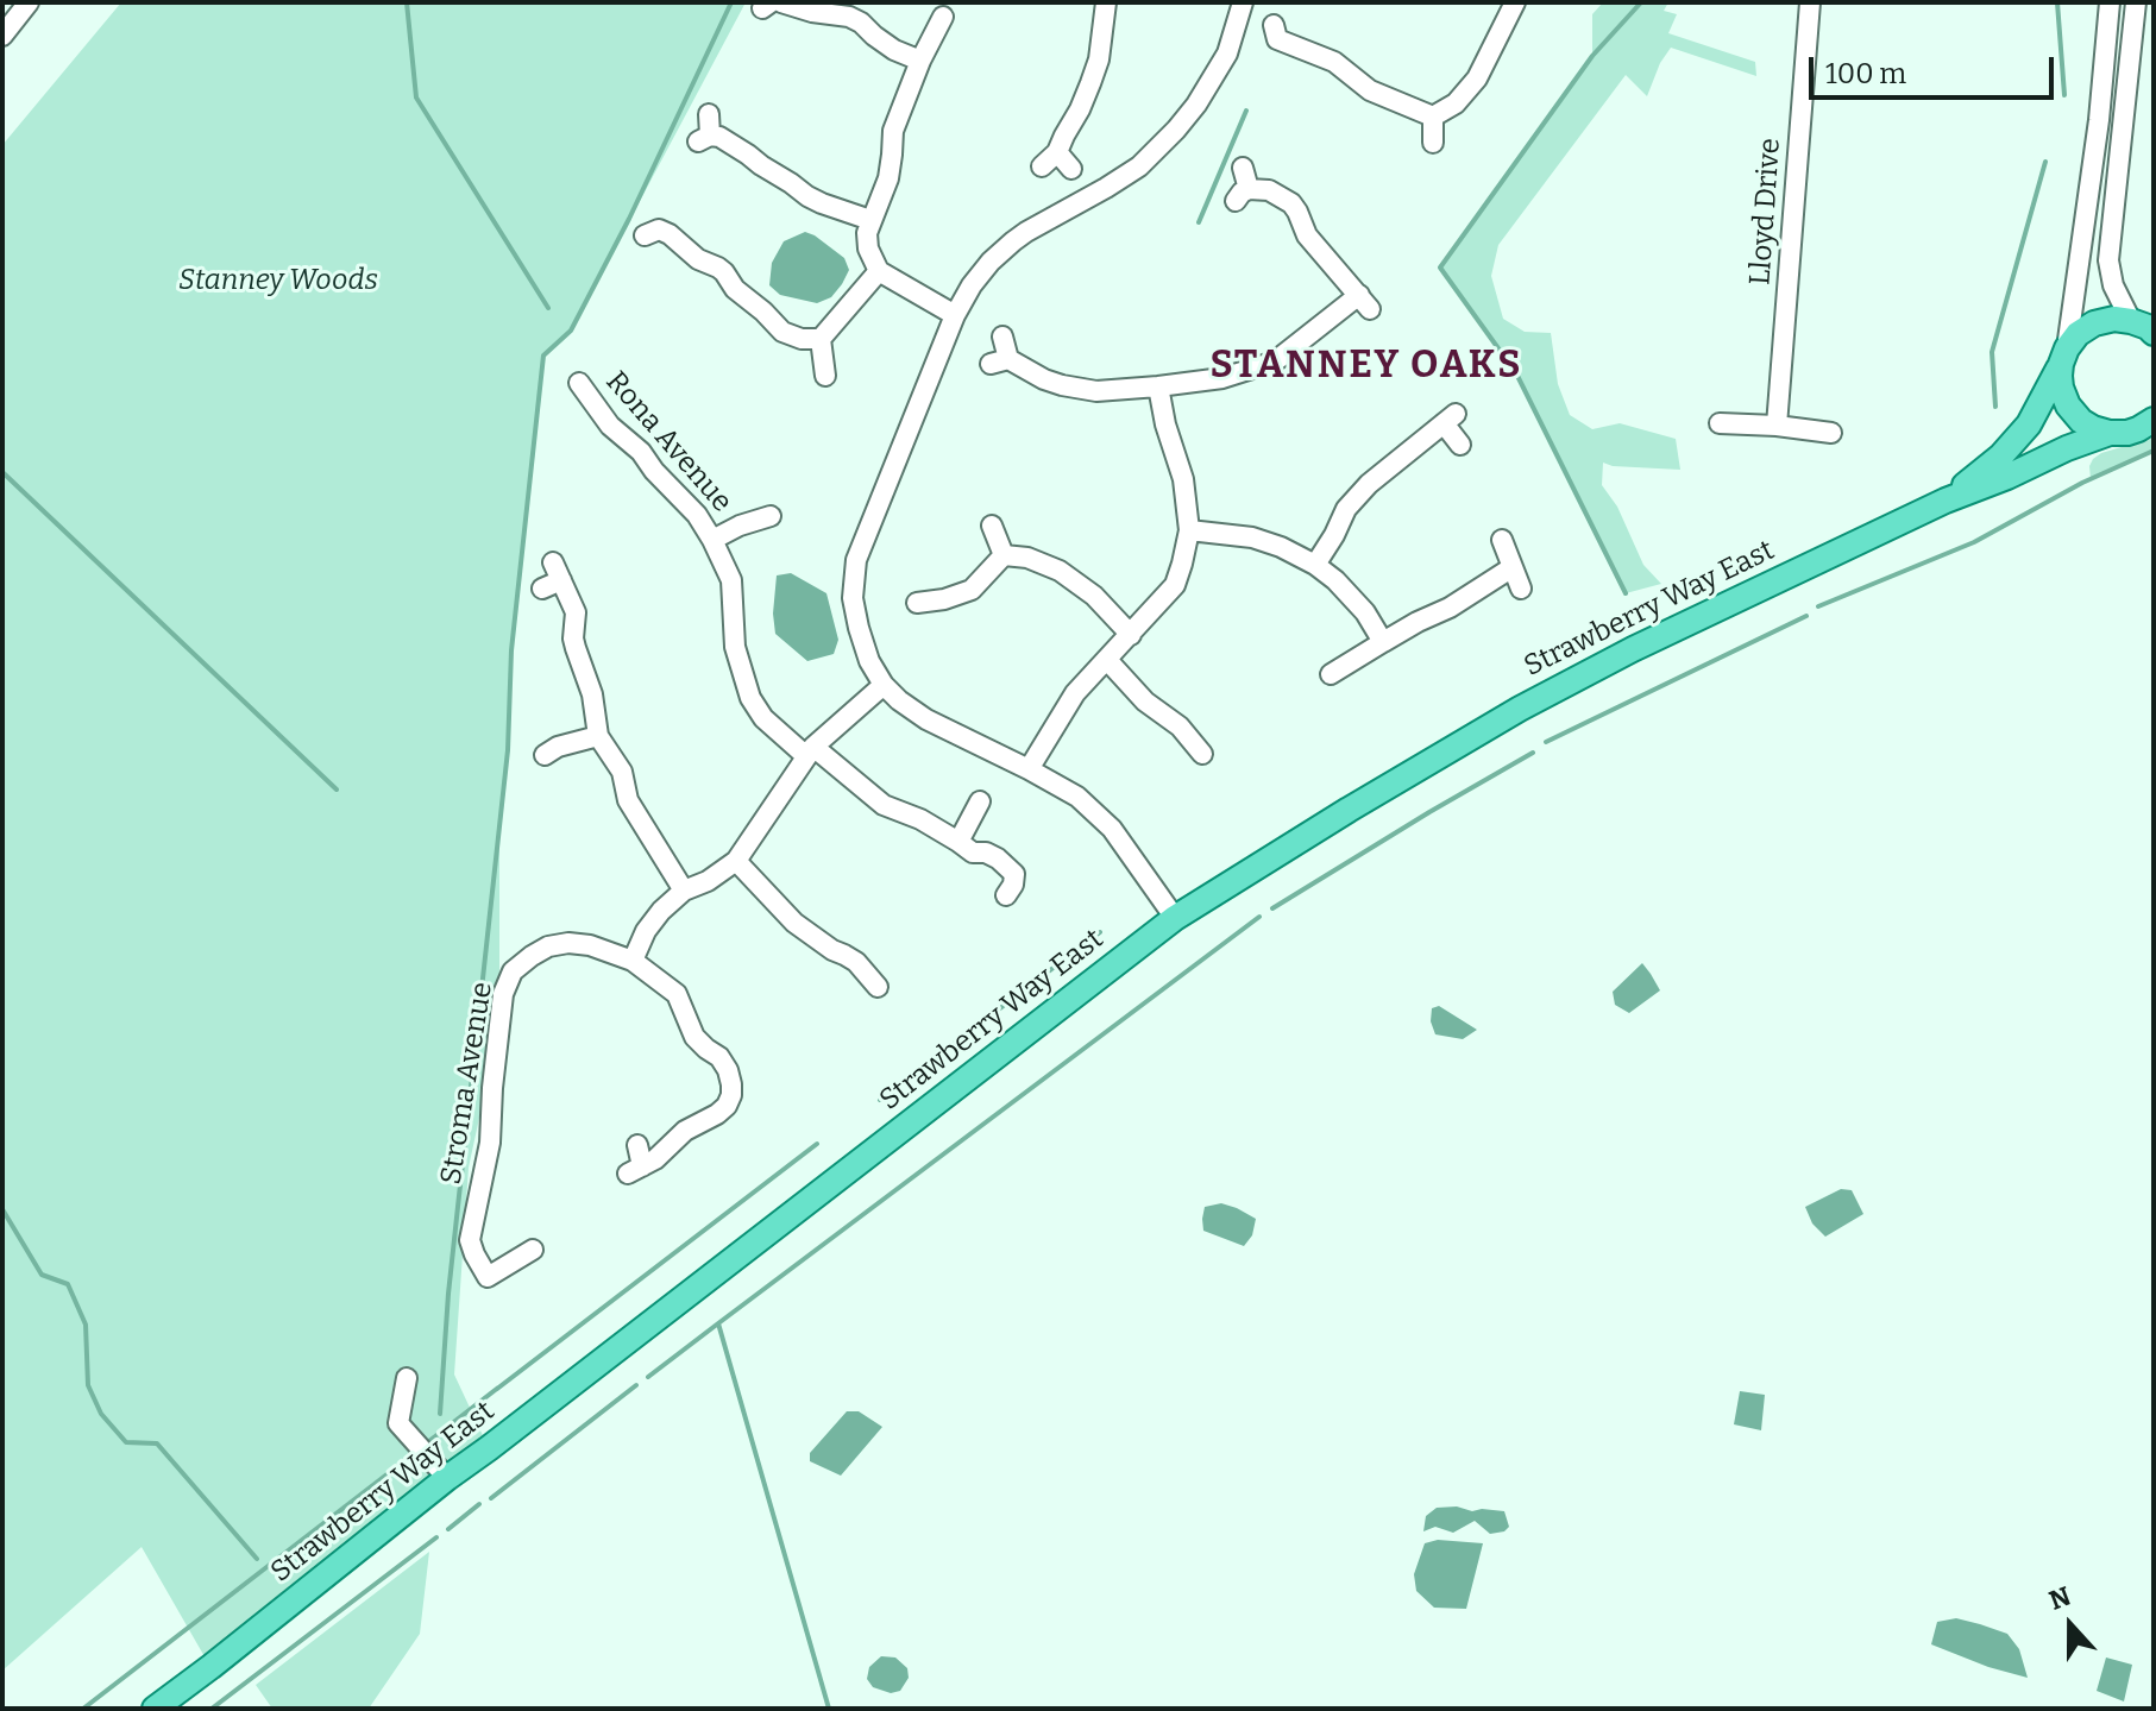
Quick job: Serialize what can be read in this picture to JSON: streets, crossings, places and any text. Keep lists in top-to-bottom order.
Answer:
{
  "streets": {
    "main road": ["Strawberry Way East"],
    "street": ["Lloyd Drive", "Rona Avenue", "Stroma Avenue"]
  },
  "districts": ["STANNEY OAKS"],
  "parks": ["Stanney Woods"],
  "scale_bar": "100 m",
  "north": "top"
}
